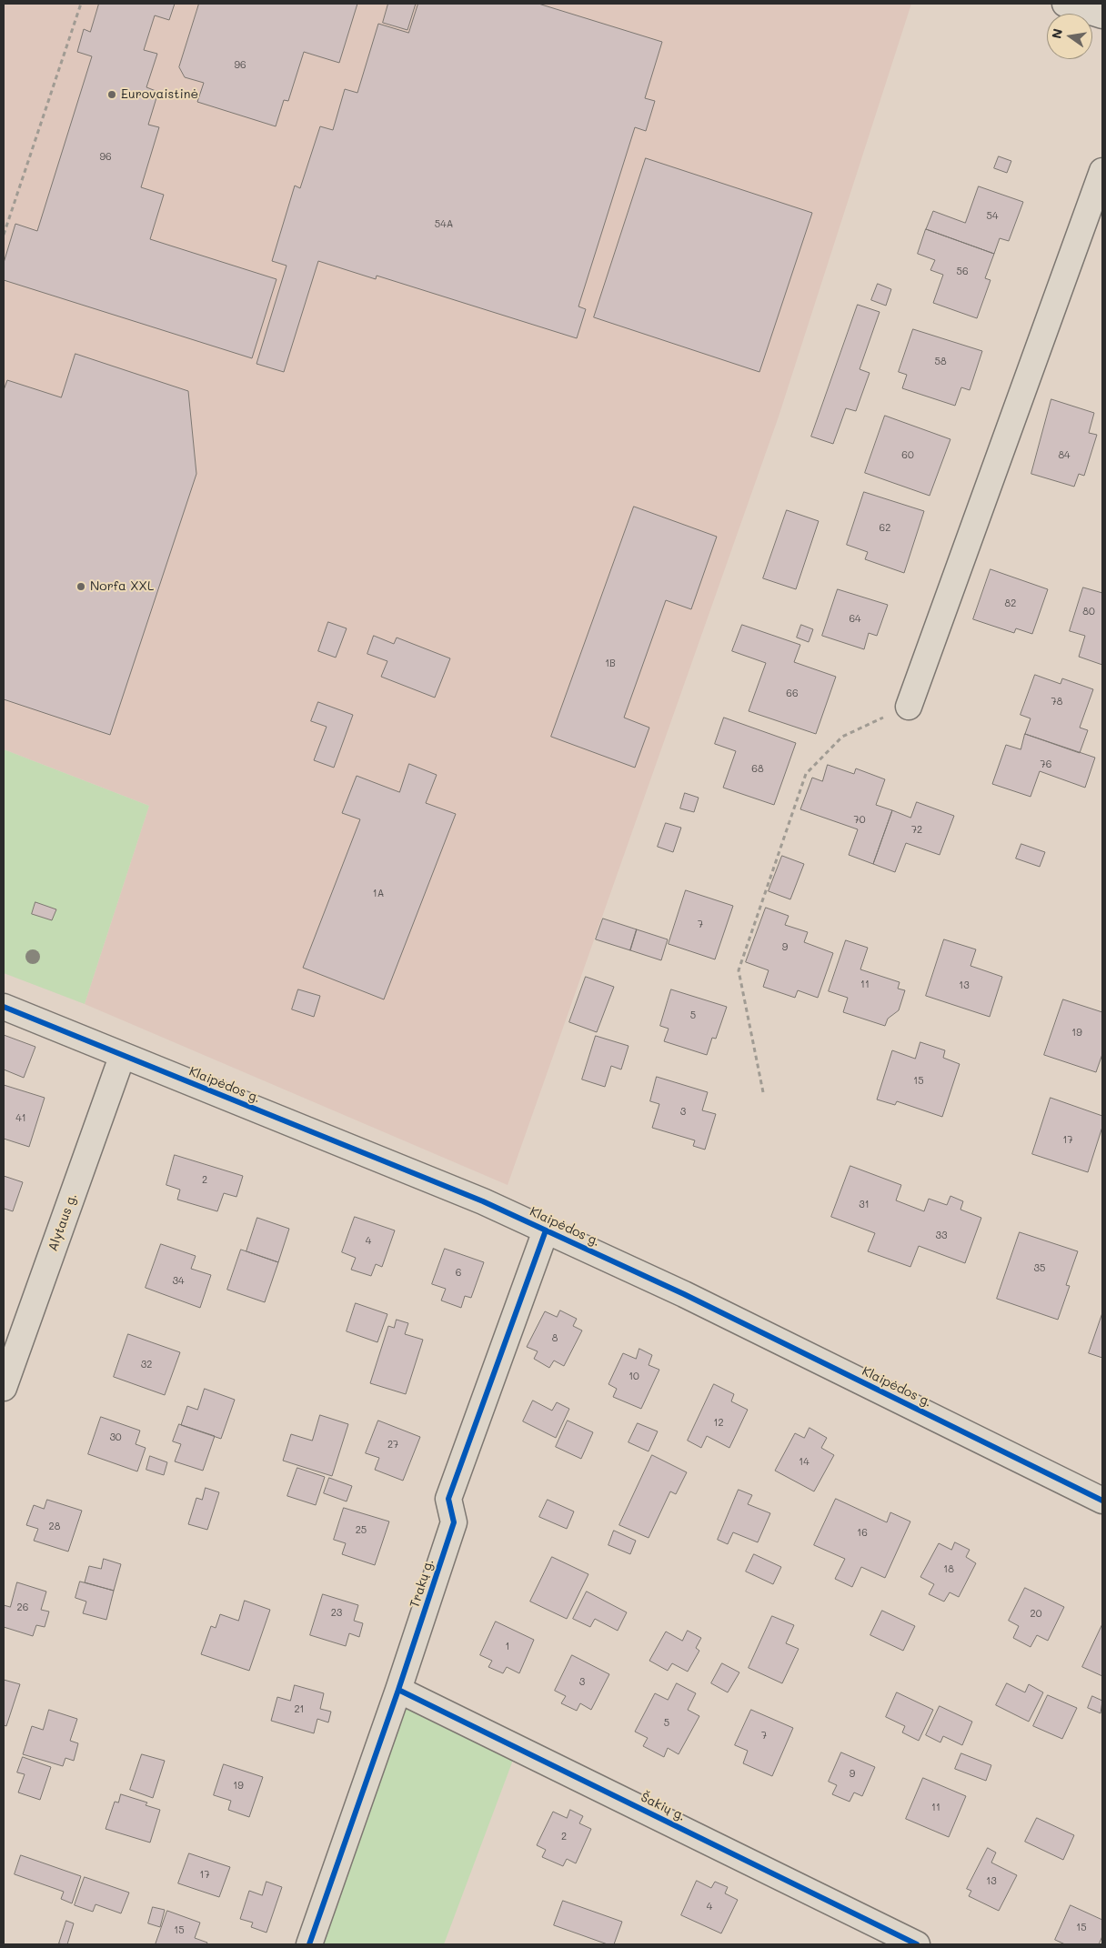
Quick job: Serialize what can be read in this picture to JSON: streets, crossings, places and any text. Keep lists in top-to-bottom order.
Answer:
{
  "streets": {
    "street": [
      "Klaipėdos g.",
      "Alytaus g.",
      "Trakų g.",
      "Šakių g."
    ]
  },
  "crossings": [
    ["Klaipėdos g.", "Alytaus g."],
    ["Klaipėdos g.", "Trakų g."],
    ["Trakų g.", "Šakių g."]
  ],
  "places": ["Eurovaistinė", "Norfa XXL"],
  "house_numbers": [
    "96",
    "96",
    "54",
    "54A",
    "56",
    "58",
    "60",
    "84",
    "62",
    "82",
    "80",
    "64",
    "1B",
    "66",
    "78",
    "76",
    "68",
    "70",
    "72",
    "1A",
    "7",
    "9",
    "11",
    "13",
    "5",
    "19",
    "15",
    "3",
    "41",
    "17",
    "2",
    "31",
    "33",
    "4",
    "35",
    "6",
    "34",
    "8",
    "32",
    "10",
    "12",
    "30",
    "27",
    "14",
    "28",
    "25",
    "16",
    "18",
    "26",
    "23",
    "20",
    "1",
    "3",
    "21",
    "5",
    "7",
    "9",
    "19",
    "11",
    "2",
    "17",
    "13",
    "4",
    "15",
    "15"
  ],
  "north": "left"
}
